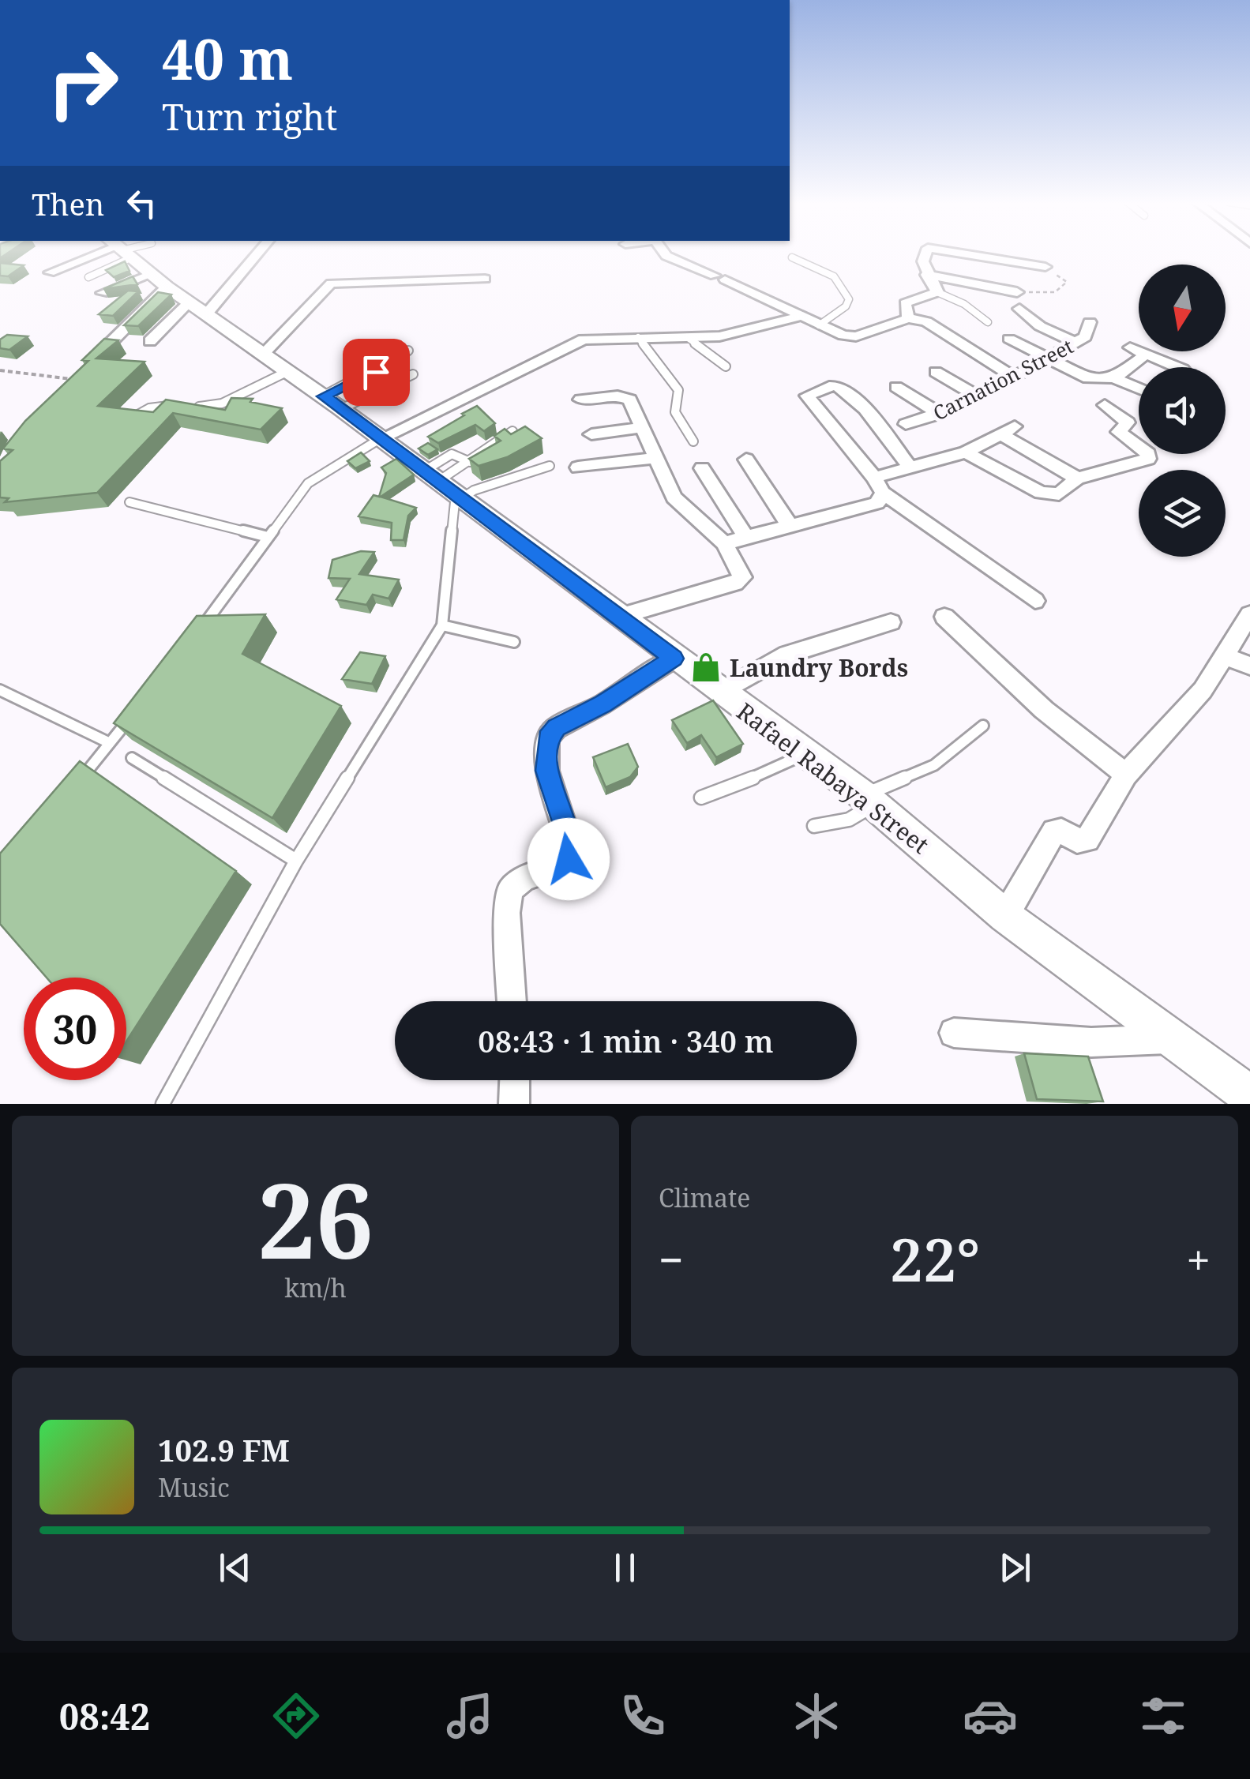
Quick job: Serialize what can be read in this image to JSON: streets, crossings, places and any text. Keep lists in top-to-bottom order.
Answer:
{
  "streets": {
    "main road": ["Rafael Rabaya Street"],
    "street": ["Carnation Street"]
  },
  "places": {
    "shop": ["Laundry Bords"]
  },
  "north": "bottom",
  "page": {
    "turn": ["40 m", "Turn right"],
    "then": "Then",
    "limit": "30",
    "trip": "08:43 · 1 min · 340 m",
    "tile": [
      ["26", "km/h"],
      "Climate"
    ],
    "heat": ["−", "22°", "+"],
    "song": ["102.9 FM", "Music"],
    "tabs": "08:42"
  }
}
